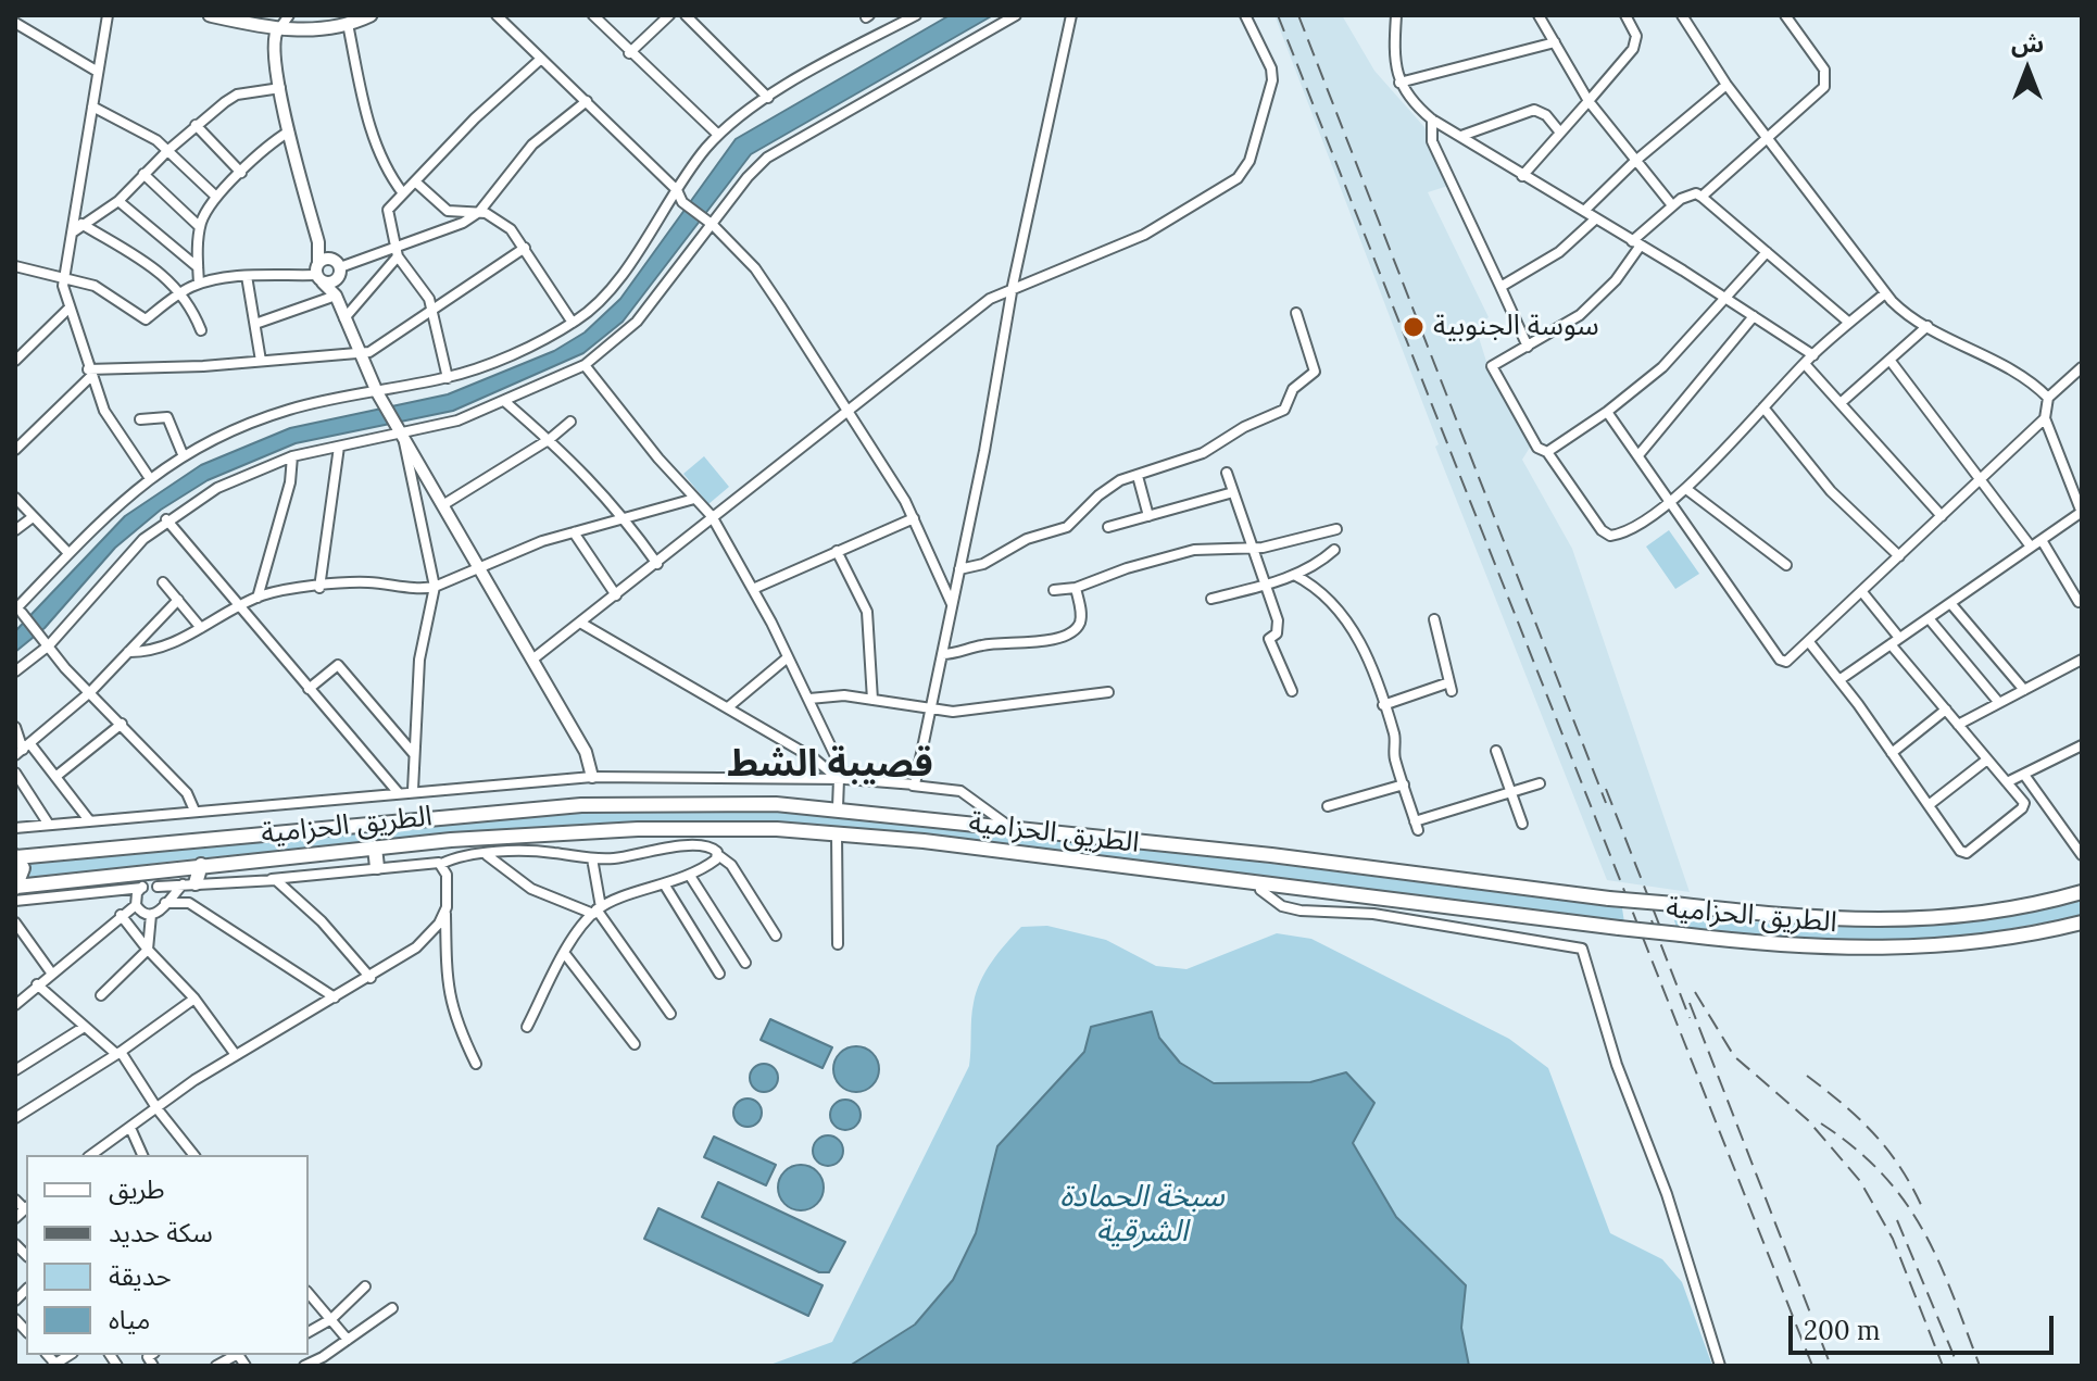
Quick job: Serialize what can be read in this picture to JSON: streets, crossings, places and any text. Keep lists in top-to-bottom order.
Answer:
{
  "streets": {
    "highway": ["الطريق الحزامية"]
  },
  "districts": ["قصيبة الشط"],
  "water": ["سبخة الحمادة الشرقية"],
  "places": ["سوسة الجنوبية"],
  "legend": [
    "طريق",
    "سكة حديد",
    "حديقة",
    "مياه"
  ],
  "scale_bar": "200 m",
  "north": "top"
}
